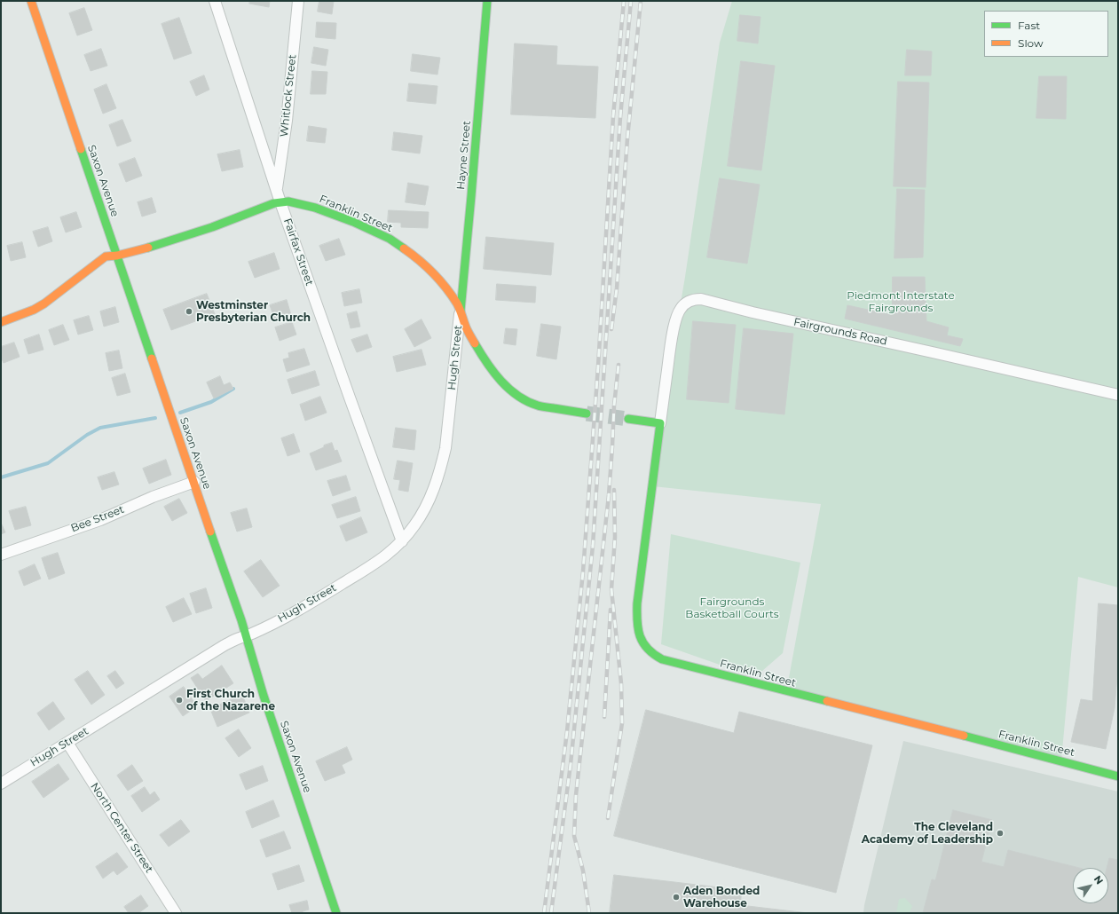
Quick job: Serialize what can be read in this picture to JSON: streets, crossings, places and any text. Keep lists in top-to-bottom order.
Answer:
{
  "streets": {
    "street": [
      "Whitlock Street",
      "Hayne Street",
      "Saxon Avenue",
      "Franklin Street",
      "Fairfax Street",
      "Fairgrounds Road",
      "Hugh Street",
      "Bee Street",
      "North Center Street"
    ]
  },
  "crossings": [
    ["Whitlock Street", "Fairfax Street"],
    ["Hayne Street", "Franklin Street"],
    ["Hayne Street", "Hugh Street"],
    ["Saxon Avenue", "Franklin Street"],
    ["Saxon Avenue", "Hugh Street"],
    ["Saxon Avenue", "Bee Street"],
    ["Franklin Street", "Fairfax Street"],
    ["Franklin Street", "Fairgrounds Road"],
    ["Franklin Street", "Hugh Street"],
    ["Fairfax Street", "Hugh Street"],
    ["Hugh Street", "North Center Street"]
  ],
  "parks": ["Piedmont Interstate Fairgrounds", "Fairgrounds Basketball Courts"],
  "places": [
    "Westminster Presbyterian Church",
    "First Church of the Nazarene",
    "The Cleveland Academy of Leadership",
    "Aden Bonded Warehouse"
  ],
  "legend": ["Fast", "Slow"],
  "north": "top right"
}
